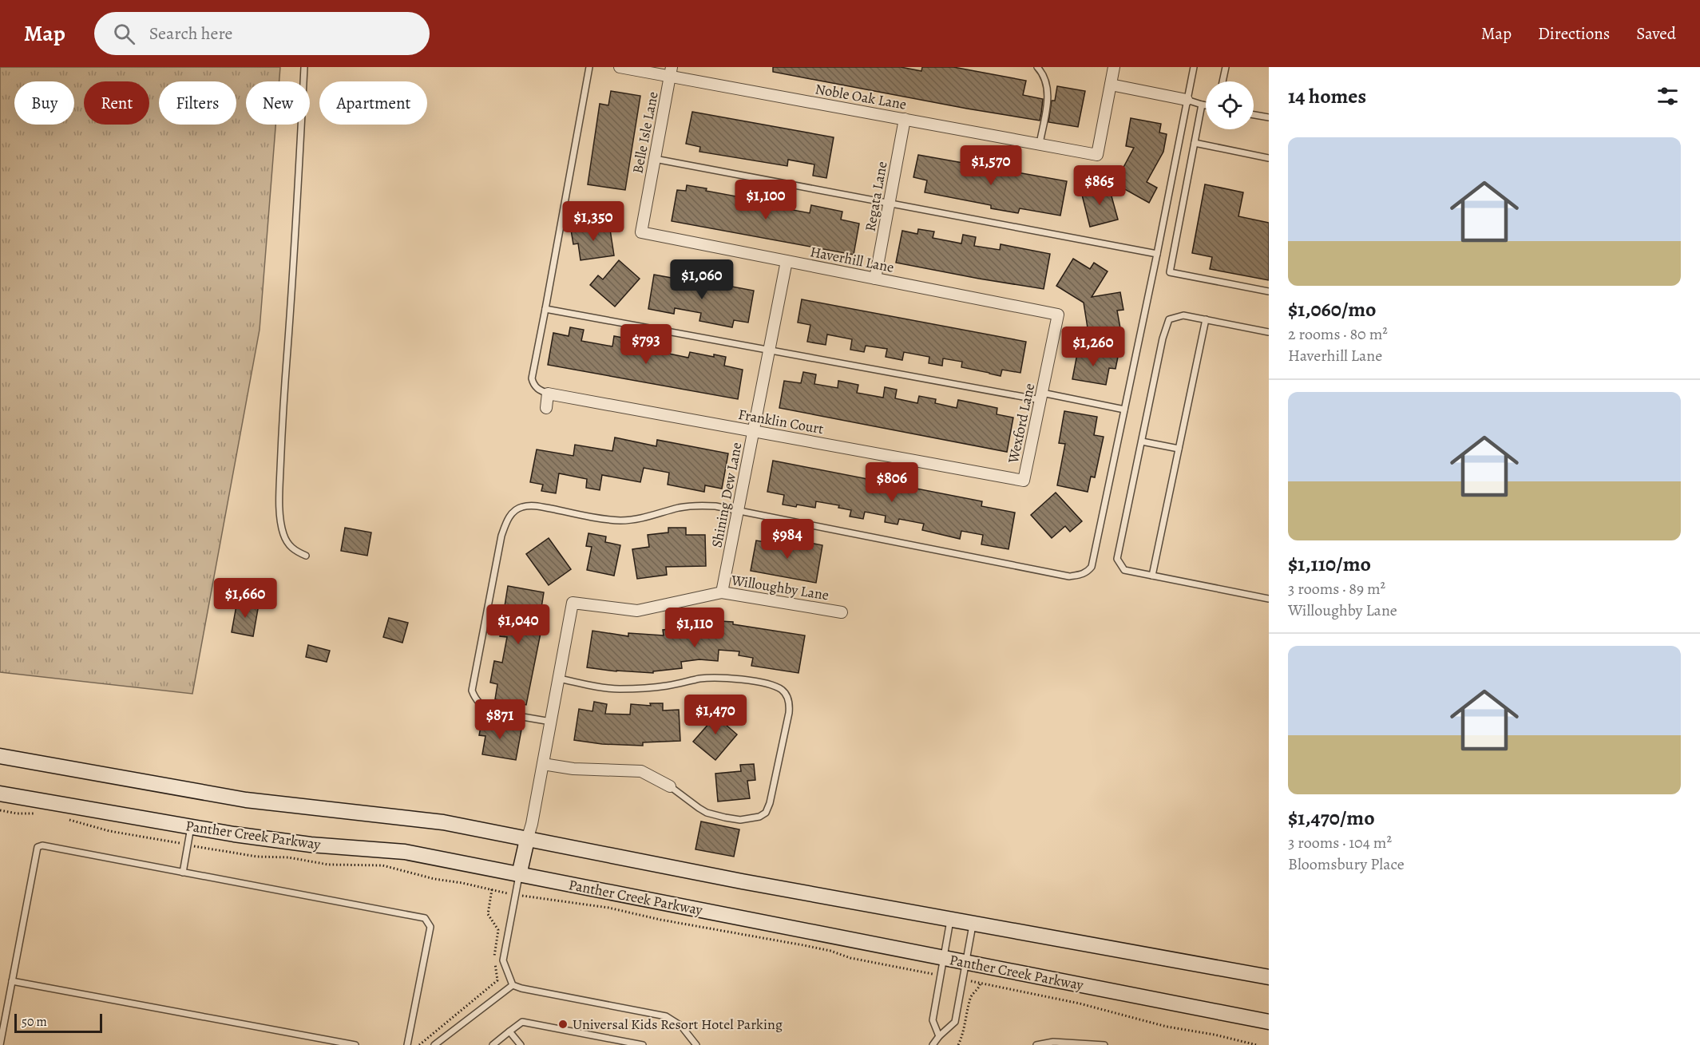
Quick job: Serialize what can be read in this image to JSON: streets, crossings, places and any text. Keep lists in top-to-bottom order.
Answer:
{
  "streets": {
    "main road": ["Panther Creek Parkway"],
    "street": [
      "Noble Oak Lane",
      "Belle Isle Lane",
      "Regata Lane",
      "Haverhill Lane",
      "Franklin Court",
      "Wexford Lane",
      "Shining Dew Lane",
      "Willoughby Lane"
    ]
  },
  "crossings": [
    ["Noble Oak Lane", "Belle Isle Lane"],
    ["Noble Oak Lane", "Regata Lane"],
    ["Belle Isle Lane", "Haverhill Lane"],
    ["Regata Lane", "Haverhill Lane"],
    ["Haverhill Lane", "Wexford Lane"],
    ["Haverhill Lane", "Shining Dew Lane"],
    ["Franklin Court", "Wexford Lane"],
    ["Franklin Court", "Shining Dew Lane"],
    ["Shining Dew Lane", "Willoughby Lane"]
  ],
  "places": ["Universal Kids Resort Hotel Parking"],
  "scale_bar": "50 m",
  "page": {
    "header": "Map",
    "search": "Search here",
    "nav": ["Map", "Directions", "Saved"],
    "heading": "14 homes",
    "chip": [
      "Buy",
      "Rent",
      "Filters",
      "New",
      "Apartment"
    ],
    "list": [
      {
        "name": "$1,060/mo",
        "note": "2 rooms · 80 m² · Haverhill Lane"
      },
      {
        "name": "$1,110/mo",
        "note": "3 rooms · 89 m² · Willoughby Lane"
      },
      {
        "name": "$1,470/mo",
        "note": "3 rooms · 104 m² · Bloomsbury Place"
      }
    ],
    "price": [
      "$1,570",
      "$865",
      "$1,100",
      "$1,350",
      "$1,060",
      "$793",
      "$1,260",
      "$806",
      "$984",
      "$1,660",
      "$1,040",
      "$1,110",
      "$1,470",
      "$871"
    ],
    "scale": "50 m"
  }
}
